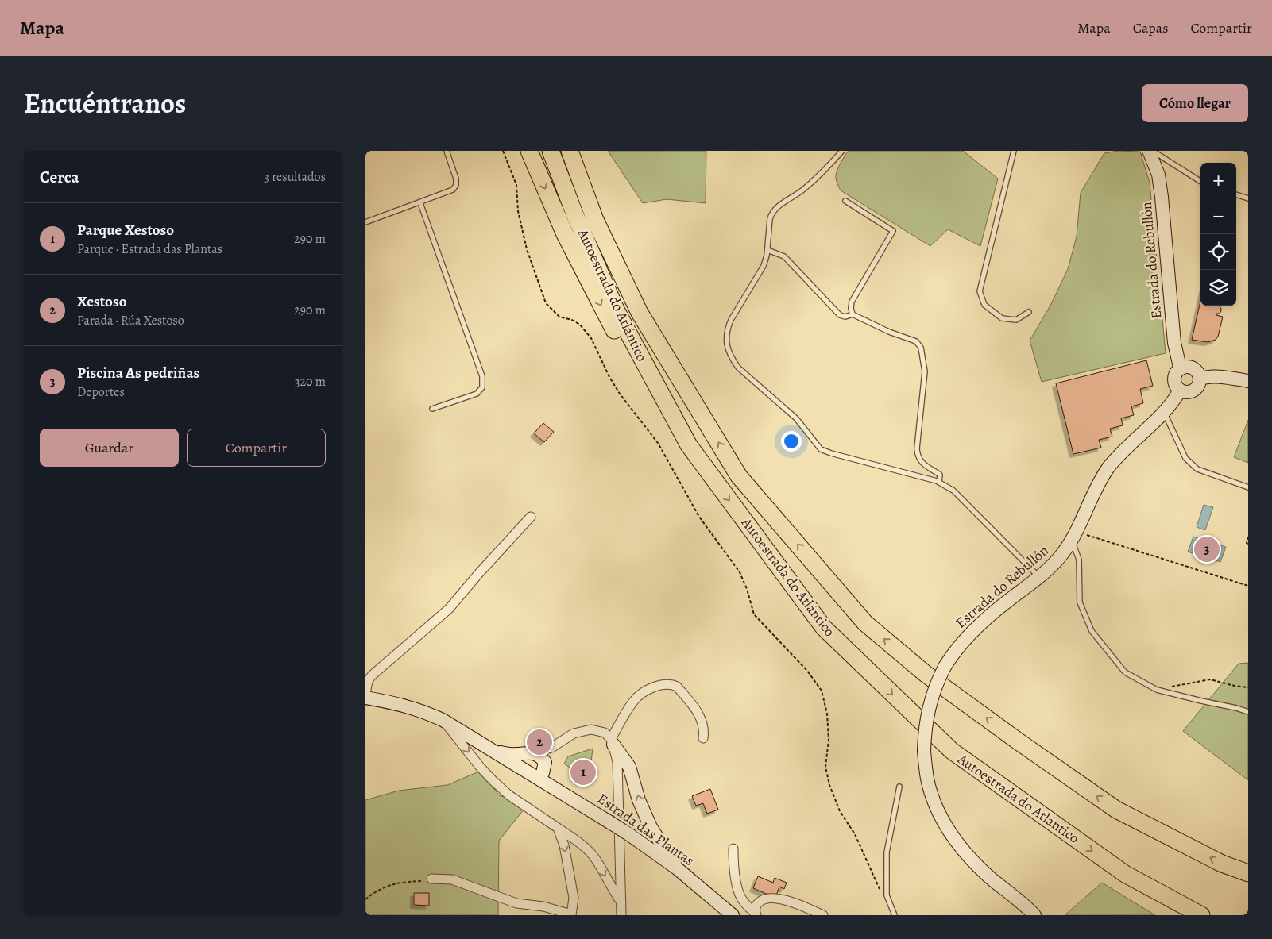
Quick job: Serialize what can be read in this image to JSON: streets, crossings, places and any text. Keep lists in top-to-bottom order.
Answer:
{
  "streets": {
    "highway": ["Autoestrada do Atlántico"],
    "street": ["Estrada do Rebullón", "Estrada das Plantas"]
  },
  "page": {
    "header": "Mapa",
    "nav": ["Mapa", "Capas", "Compartir"],
    "title": "Encuéntranos",
    "buttons": [
      "Cómo llegar",
      ["Guardar", "Compartir"]
    ],
    "heading": ["Cerca", "3 resultados"],
    "map_buttons": ["+", "−"],
    "list": [
      {
        "mark": "1",
        "name": "Parque Xestoso",
        "note": "Parque · Estrada das Plantas",
        "value": "290 m"
      },
      {
        "mark": "2",
        "name": "Xestoso",
        "note": "Parada · Rúa Xestoso",
        "value": "290 m"
      },
      {
        "mark": "3",
        "name": "Piscina As pedriñas",
        "note": "Deportes",
        "value": "320 m"
      }
    ],
    "pins": ["3", "2", "1"]
  }
}
